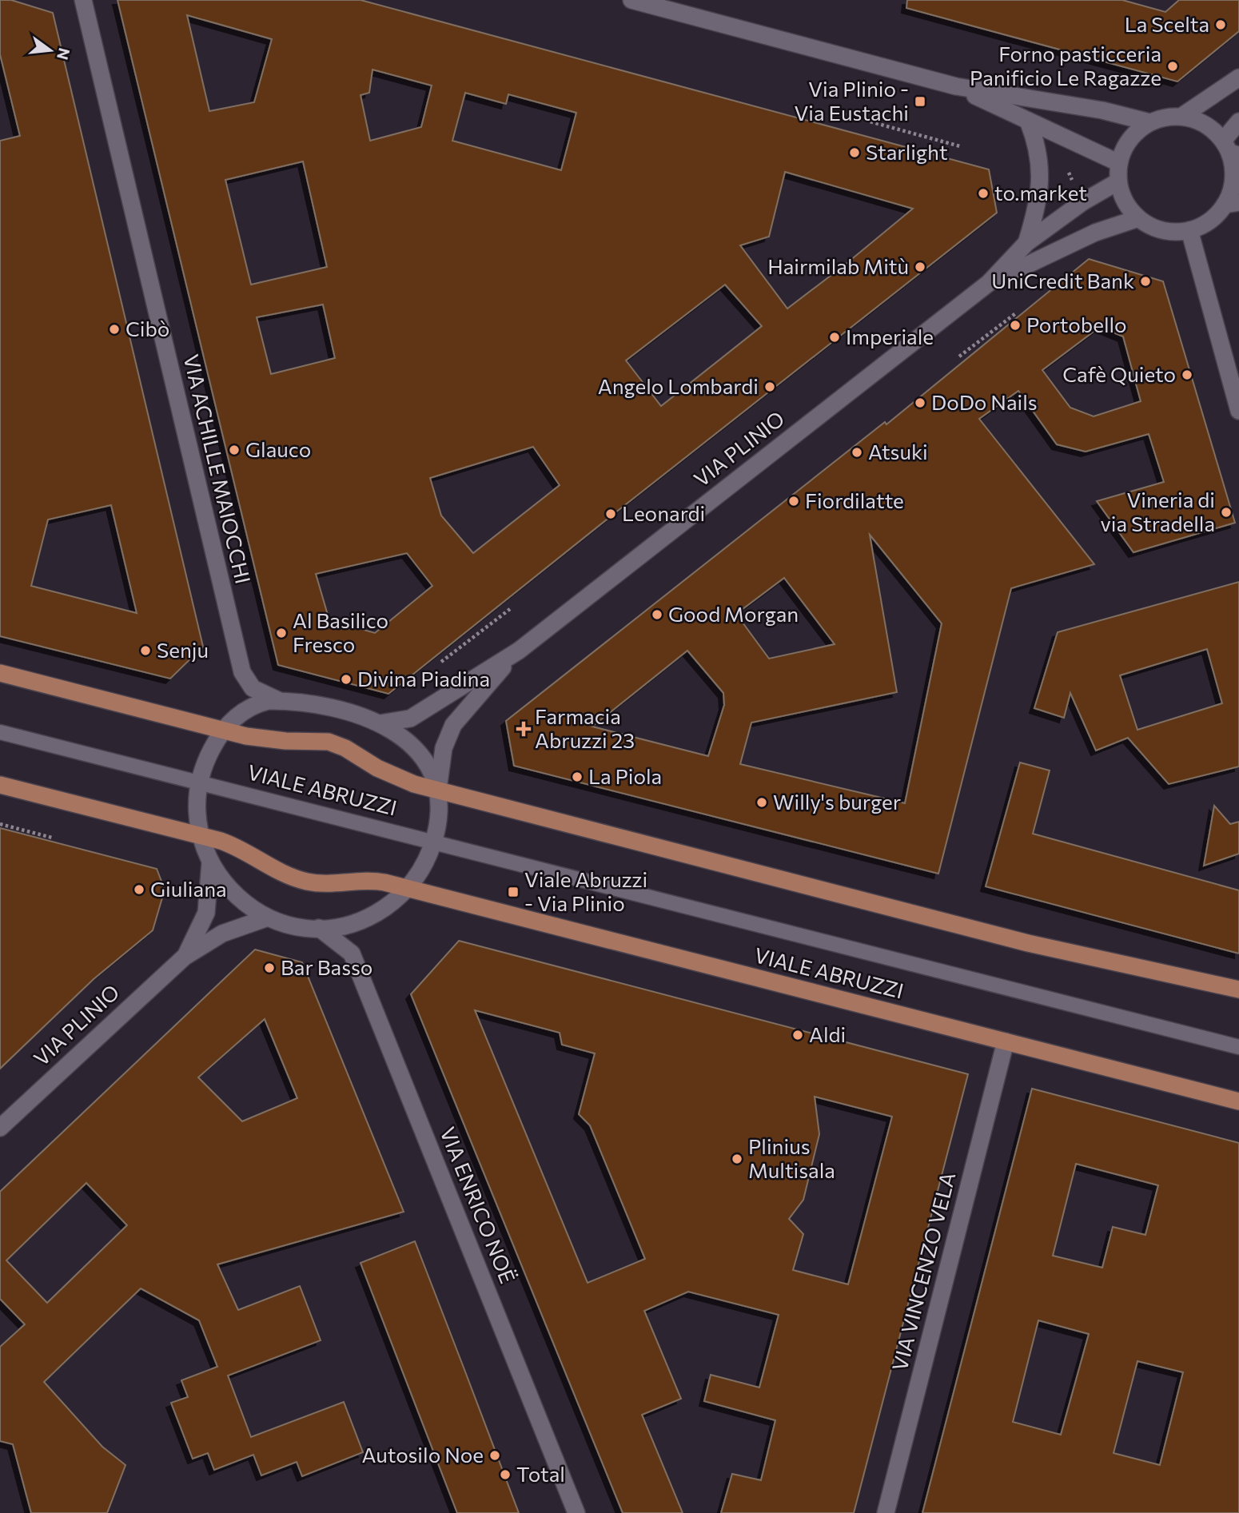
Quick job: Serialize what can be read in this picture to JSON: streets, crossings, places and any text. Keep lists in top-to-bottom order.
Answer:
{
  "streets": {
    "main road": ["VIALE ABRUZZI"],
    "street": [
      "VIA PLINIO",
      "VIA ACHILLE MAIOCCHI",
      "VIA ENRICO NOË",
      "VIA VINCENZO VELA"
    ]
  },
  "crossings": [
    ["VIA PLINIO", "VIALE ABRUZZI"],
    ["VIALE ABRUZZI", "VIA VINCENZO VELA"]
  ],
  "places": {
    "other": [
      "La Scelta",
      "Forno pasticceria Panificio Le Ragazze",
      "Starlight",
      "to.market",
      "Hairmilab Mitù",
      "UniCredit Bank",
      "Portobello",
      "Cibò",
      "Imperiale",
      "Cafè Quieto",
      "Angelo Lombardi",
      "DoDo Nails",
      "Glauco",
      "Atsuki",
      "Fiordilatte",
      "Vineria di via Stradella",
      "Leonardi",
      "Good Morgan",
      "Al Basilico Fresco",
      "Senju",
      "Divina Piadina",
      "La Piola",
      "Willy's burger",
      "Giuliana",
      "Bar Basso",
      "Aldi",
      "Plinius Multisala",
      "Autosilo Noe",
      "Total"
    ],
    "transit": ["Via Plinio - Via Eustachi", "Viale Abruzzi - Via Plinio"],
    "health": ["Farmacia Abruzzi 23"]
  },
  "north": "right"
}
